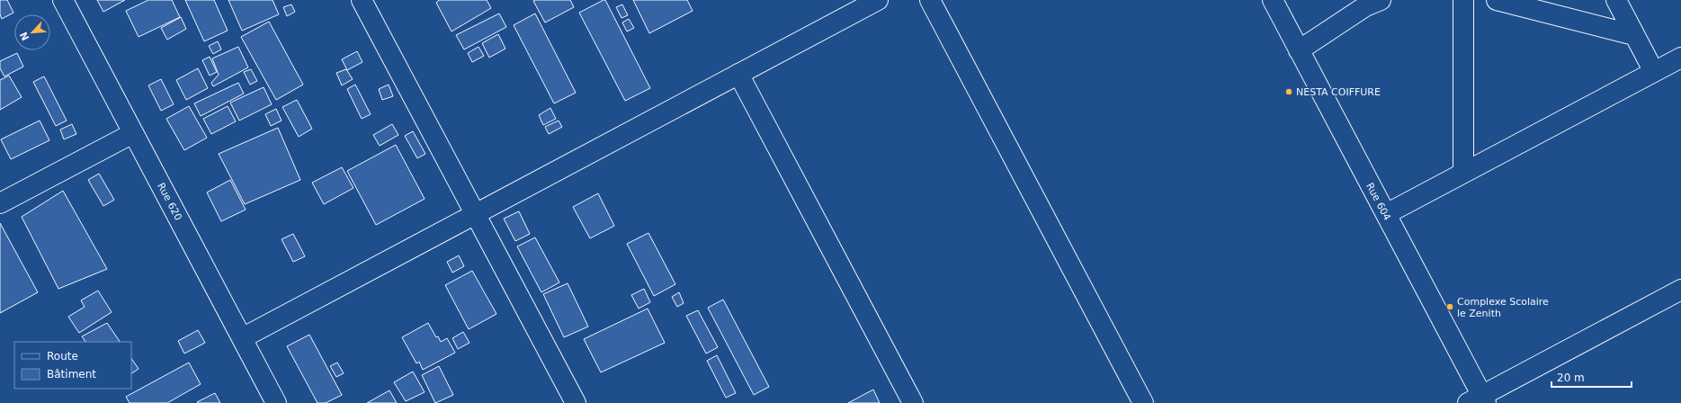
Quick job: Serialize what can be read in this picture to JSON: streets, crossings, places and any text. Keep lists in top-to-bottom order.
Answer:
{
  "streets": {
    "street": ["Rue 620", "Rue 604"]
  },
  "places": ["NESTA COIFFURE", "Complexe Scolaire le Zenith"],
  "legend": ["Route", "Bâtiment"],
  "scale_bar": "20 m",
  "north": "bottom left"
}
